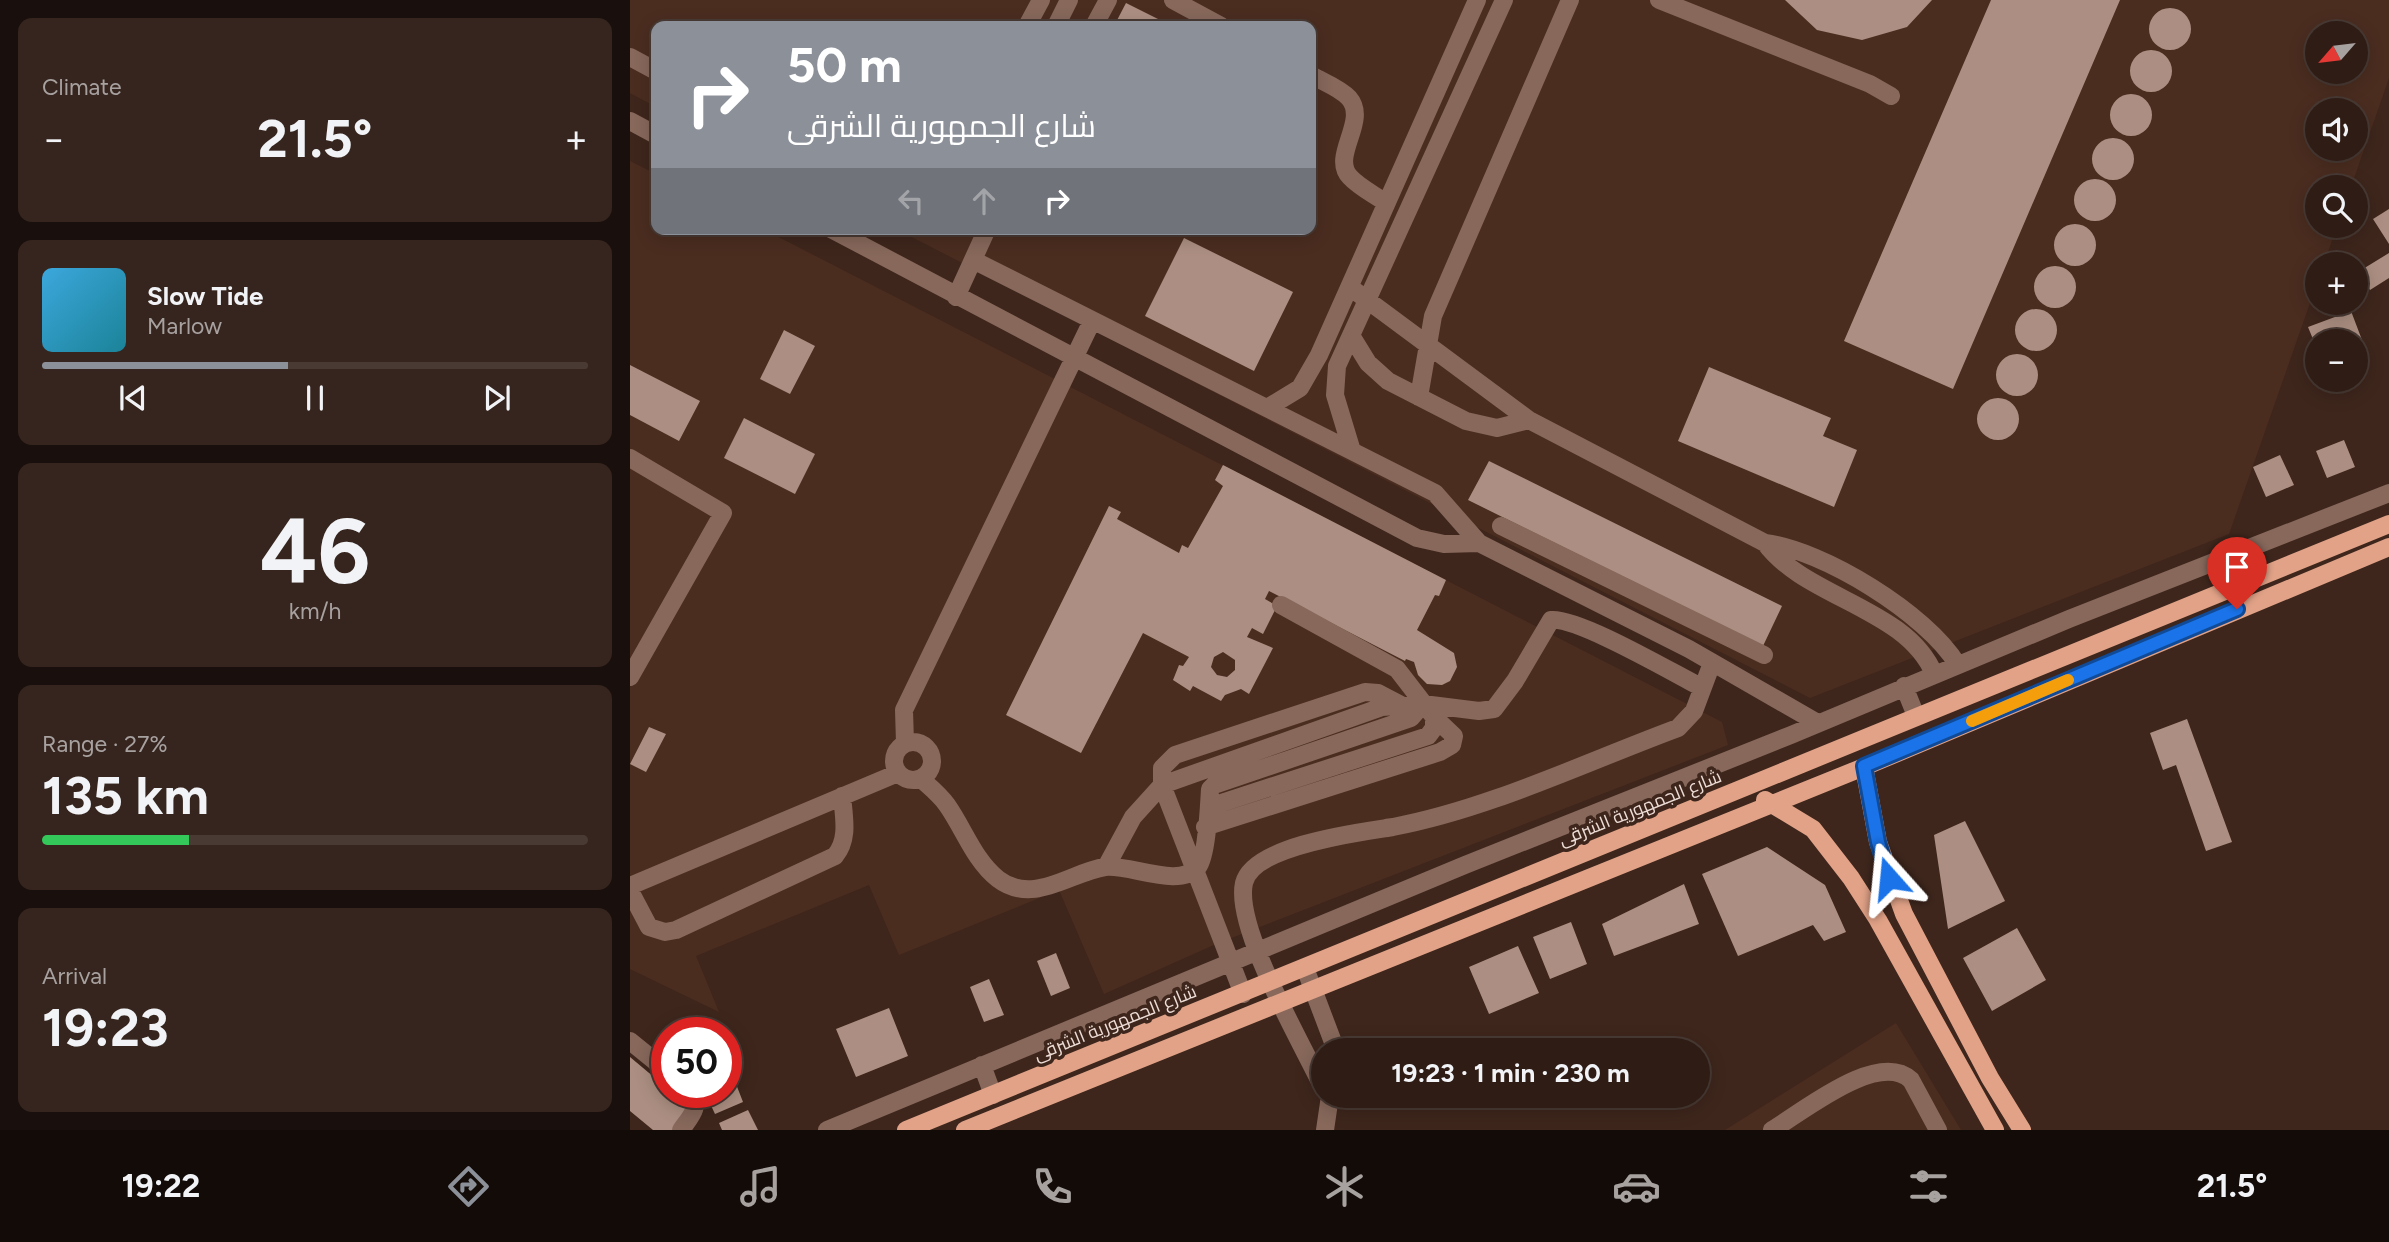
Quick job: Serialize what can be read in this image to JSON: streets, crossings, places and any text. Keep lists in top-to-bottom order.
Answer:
{
  "streets": {
    "main road": ["شارع الجمهورية الشرقى"]
  },
  "north": "bottom left",
  "page": {
    "tile": [
      "Climate",
      ["46", "km/h"],
      ["Range · 27%", "135 km"],
      ["Arrival", "19:23"]
    ],
    "map_buttons": ["+", "−"],
    "turn": ["50 m", "شارع الجمهورية الشرقى"],
    "heat": ["−", "21.5°", "+"],
    "song": ["Slow Tide", "Marlow"],
    "limit": "50",
    "trip": "19:23 · 1 min · 230 m",
    "tabs": ["19:22", "21.5°"]
  }
}
